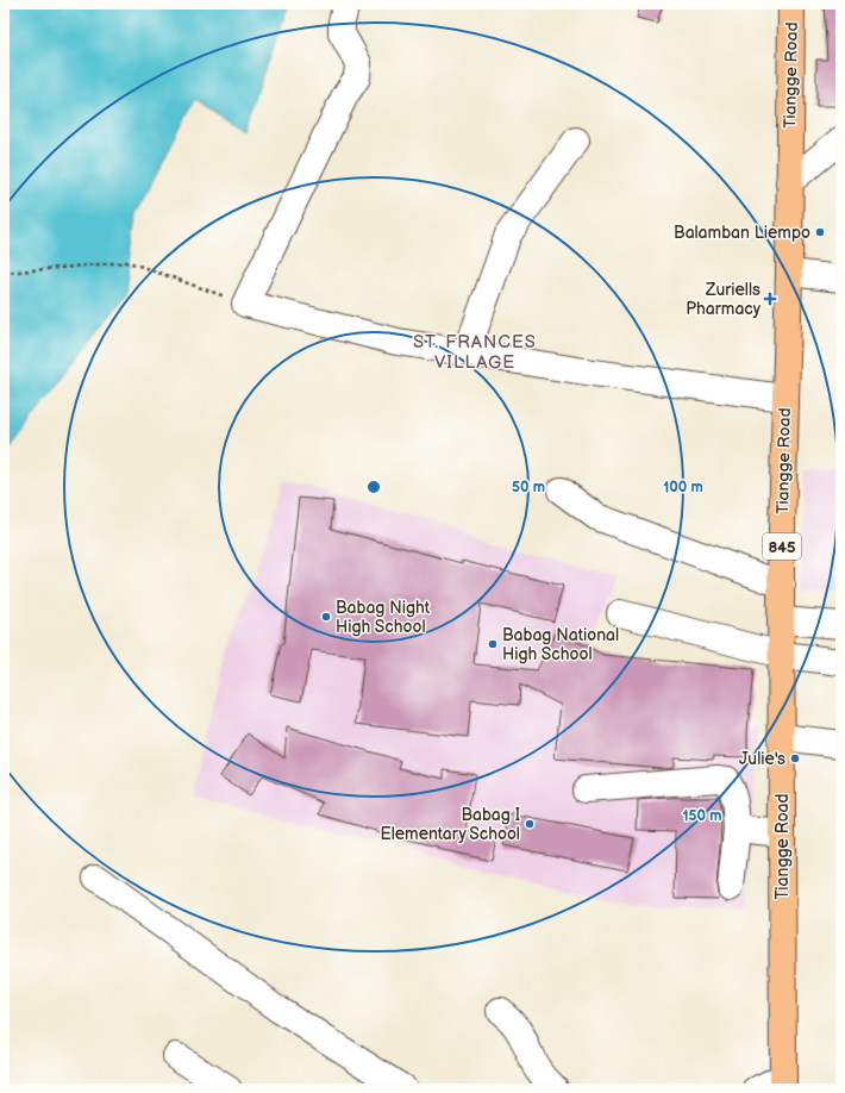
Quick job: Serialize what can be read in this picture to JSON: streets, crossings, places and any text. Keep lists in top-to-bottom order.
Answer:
{
  "streets": {
    "main road": ["Tiangge Road", "845"]
  },
  "districts": ["ST. FRANCES VILLAGE"],
  "places": {
    "other": [
      "Balamban Liempo",
      "Babag Night High School",
      "Babag National High School",
      "Julie's",
      "Babag I Elementary School"
    ],
    "health": ["Zuriells Pharmacy"]
  },
  "rings": ["50 m", "100 m", "150 m"]
}
